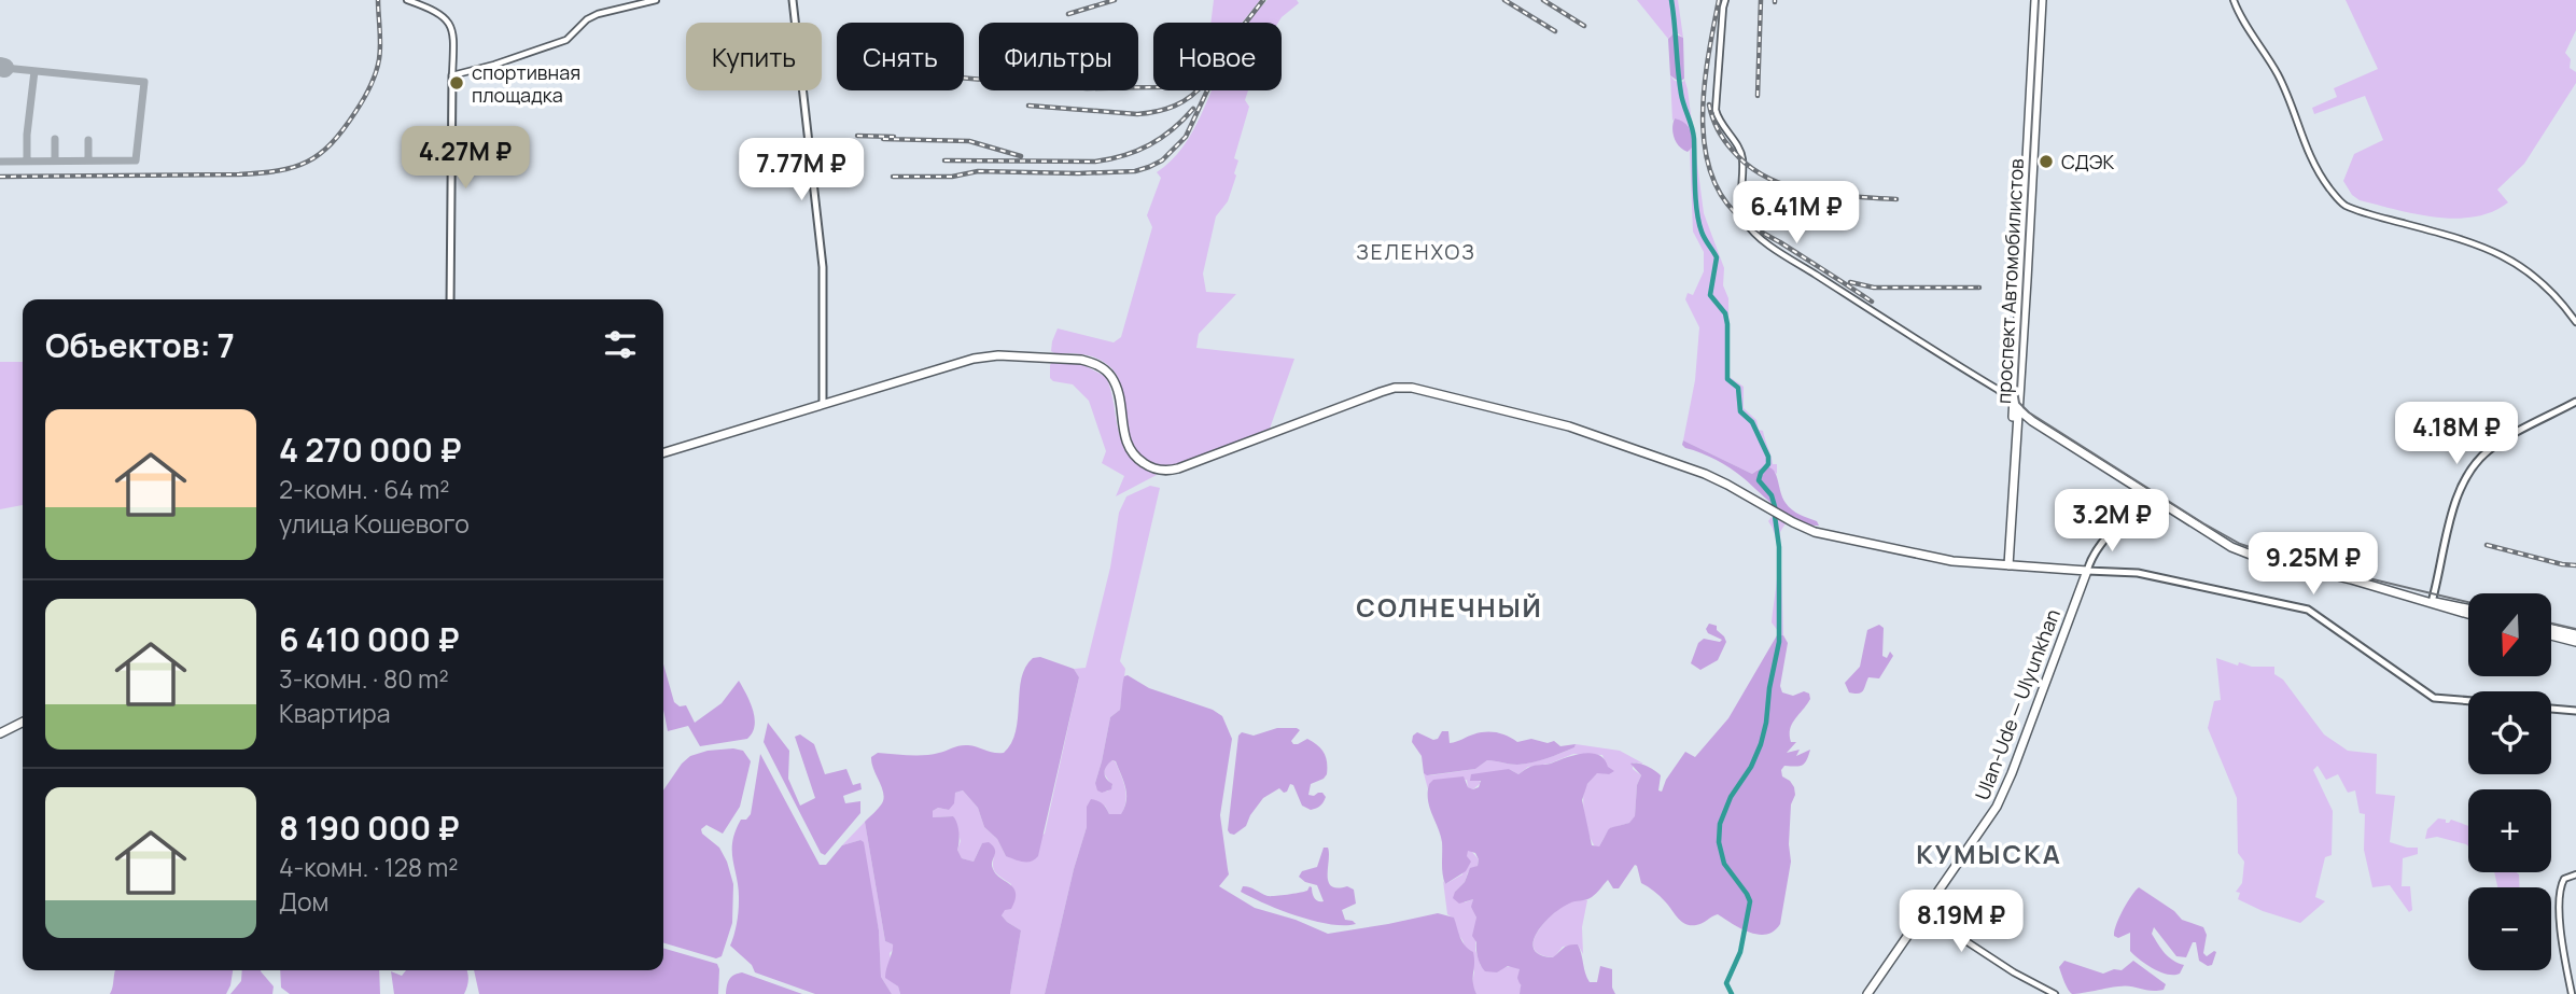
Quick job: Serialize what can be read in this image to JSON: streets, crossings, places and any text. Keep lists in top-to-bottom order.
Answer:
{
  "streets": {
    "main road": ["проспект Автомобилистов", "Ulan-Ude — Ulyunkhan"]
  },
  "districts": ["ЗЕЛЕНХОЗ", "СОЛНЕЧНЫЙ", "КУМЫСКА"],
  "places": ["спортивная площадка", "СДЭК"],
  "north": "bottom",
  "page": {
    "chip": [
      "Купить",
      "Снять",
      "Фильтры",
      "Новое"
    ],
    "price": [
      "4.27M ₽",
      "7.77M ₽",
      "6.41M ₽",
      "4.18M ₽",
      "3.2M ₽",
      "9.25M ₽",
      "8.19M ₽"
    ],
    "heading": "Объектов: 7",
    "list": [
      {
        "name": "4 270 000 ₽",
        "note": "2-комн. · 64 m² · улица Кошевого"
      },
      {
        "name": "6 410 000 ₽",
        "note": "3-комн. · 80 m² · Квартира"
      },
      {
        "name": "8 190 000 ₽",
        "note": "4-комн. · 128 m² · Дом"
      }
    ],
    "map_buttons": ["+", "−"]
  }
}
